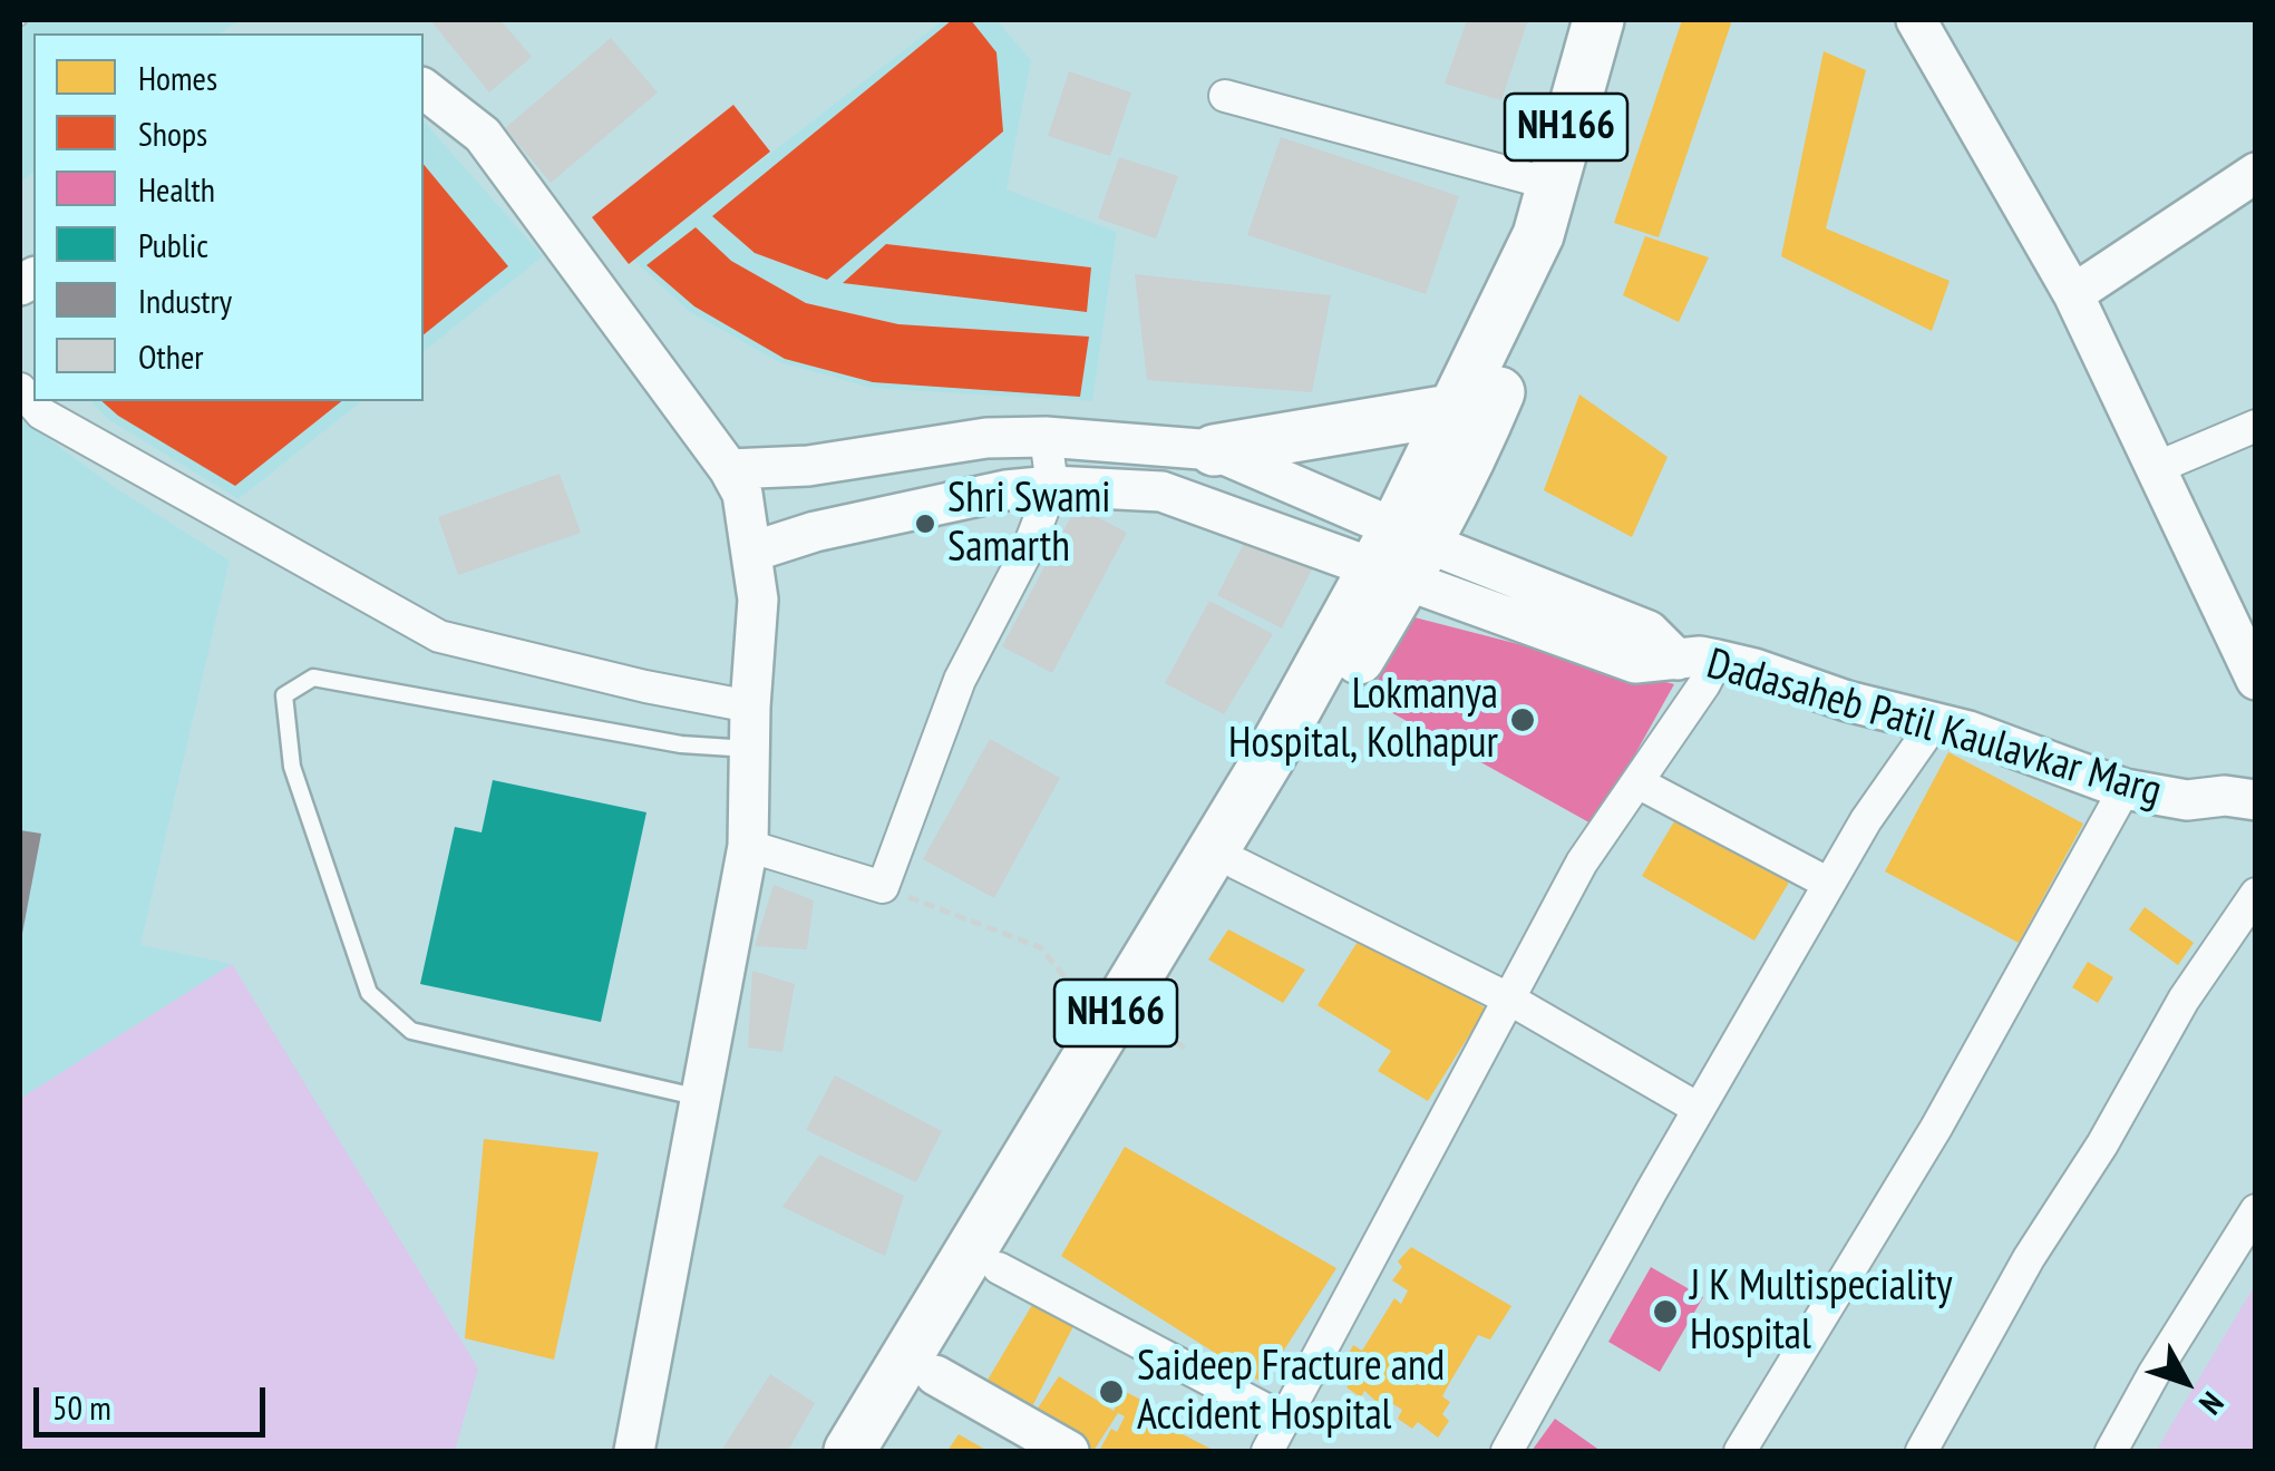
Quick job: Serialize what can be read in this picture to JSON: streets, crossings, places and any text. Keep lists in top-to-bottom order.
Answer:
{
  "streets": {
    "highway": ["NH166"],
    "street": ["Dadasaheb Patil Kaulavkar Marg"]
  },
  "crossings": [
    ["NH166", "Dadasaheb Patil Kaulavkar Marg"]
  ],
  "places": [
    "Shri Swami Samarth",
    "Lokmanya Hospital, Kolhapur",
    "J K Multispeciality Hospital",
    "Saideep Fracture and Accident Hospital"
  ],
  "legend": [
    "Homes",
    "Shops",
    "Health",
    "Public",
    "Industry",
    "Other"
  ],
  "scale_bar": "50 m",
  "north": "bottom right"
}
